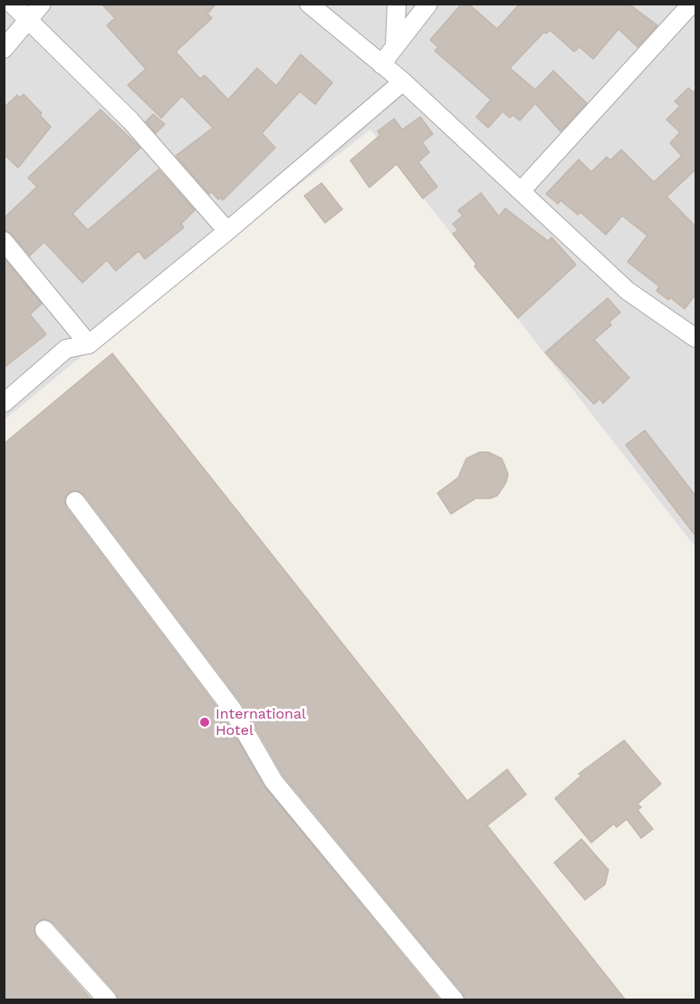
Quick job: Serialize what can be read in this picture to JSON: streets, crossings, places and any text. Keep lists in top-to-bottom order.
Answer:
{
  "places": ["International Hotel"]
}
